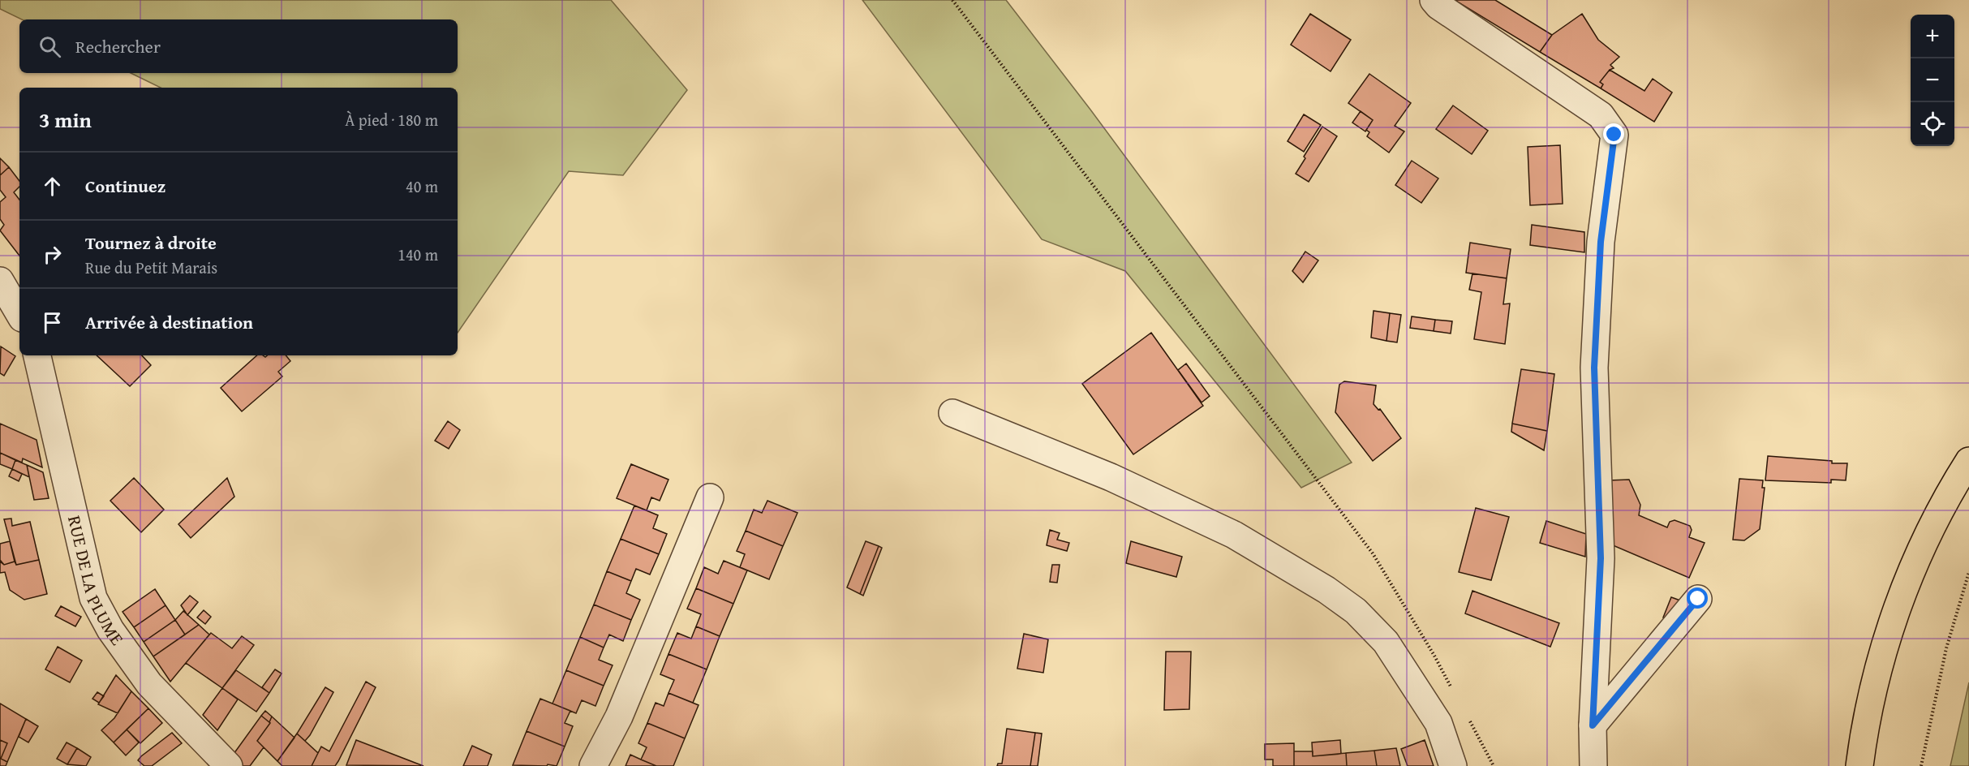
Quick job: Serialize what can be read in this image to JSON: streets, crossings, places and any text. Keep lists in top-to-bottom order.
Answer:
{
  "streets": {
    "street": ["RUE DE LA PLUME"]
  },
  "page": {
    "map_buttons": ["+", "−"],
    "search": "Rechercher",
    "heading": ["3 min", "À pied · 180 m"],
    "list": [
      ["Continuez", "40 m"],
      ["Tournez à droite", "Rue du Petit Marais", "140 m"],
      "Arrivée à destination"
    ]
  }
}
